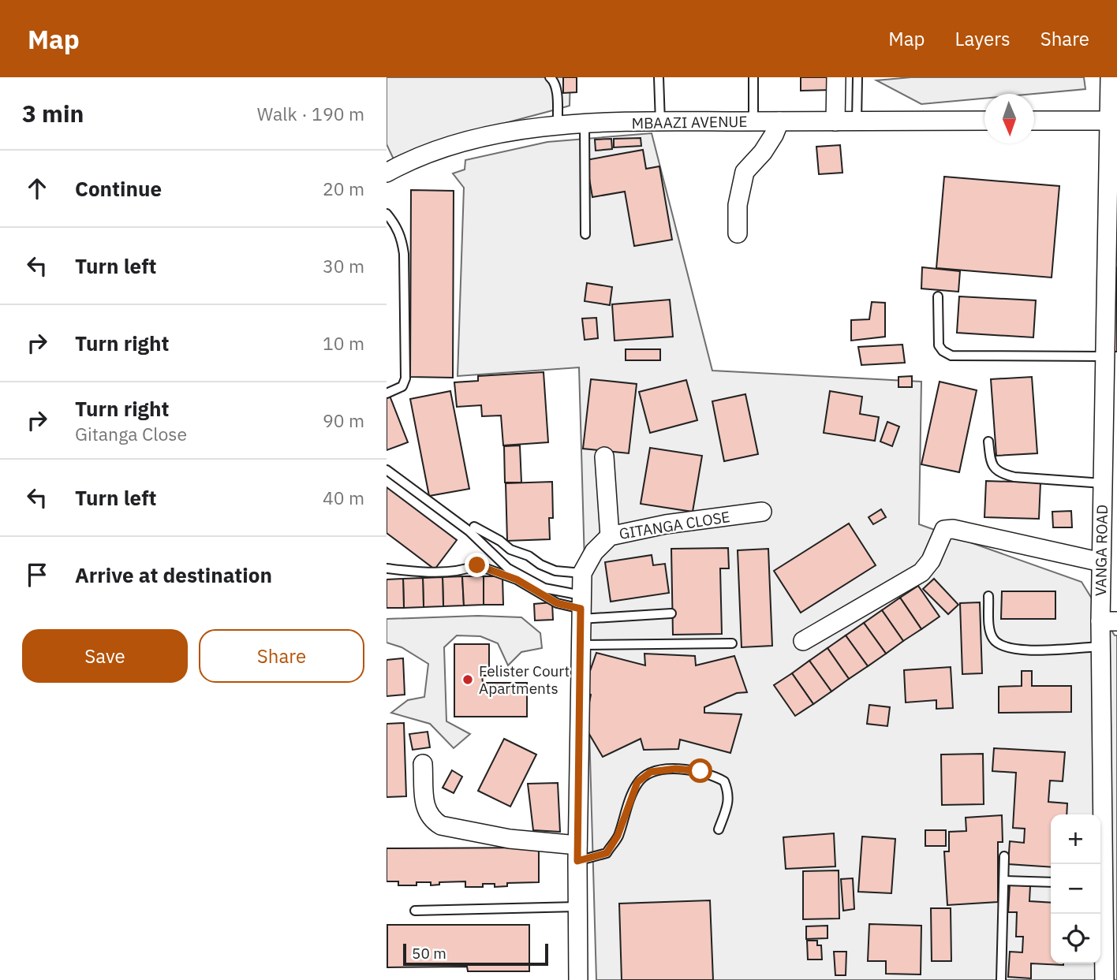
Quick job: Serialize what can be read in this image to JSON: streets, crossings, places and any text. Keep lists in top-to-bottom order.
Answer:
{
  "streets": {
    "street": ["MBAAZI AVENUE", "GITANGA CLOSE", "VANGA ROAD"]
  },
  "places": ["Felister Court Apartments"],
  "scale_bar": "50 m",
  "north": "bottom",
  "page": {
    "header": "Map",
    "nav": ["Map", "Layers", "Share"],
    "heading": ["3 min", "Walk · 190 m"],
    "list": [
      ["Continue", "20 m"],
      ["Turn left", "30 m"],
      ["Turn right", "10 m"],
      ["Turn right", "Gitanga Close", "90 m"],
      ["Turn left", "40 m"],
      "Arrive at destination"
    ],
    "buttons": ["Save", "Share"],
    "map_buttons": ["+", "−"],
    "scale": "50 m"
  }
}
